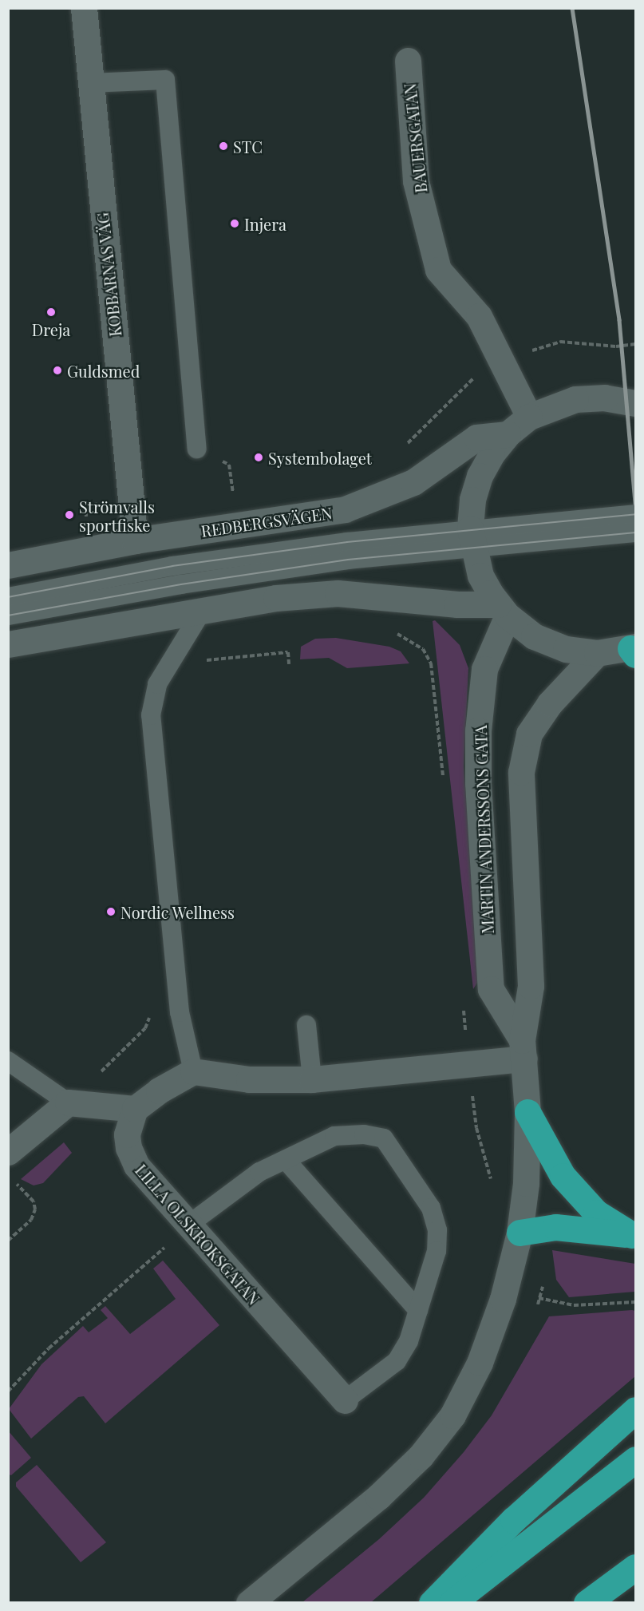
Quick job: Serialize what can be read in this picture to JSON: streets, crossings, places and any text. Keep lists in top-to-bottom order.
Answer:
{
  "streets": {
    "street": [
      "BAUERSGATAN",
      "KOBBARNAS VÄG",
      "REDBERGSVÄGEN",
      "MARTIN ANDERSSONS GATA",
      "LILLA OLSKROKSGATAN"
    ]
  },
  "crossings": [
    ["KOBBARNAS VÄG", "REDBERGSVÄGEN"]
  ],
  "places": [
    "STC",
    "Injera",
    "Dreja",
    "Guldsmed",
    "Systembolaget",
    "Strömvalls sportfiske",
    "Nordic Wellness"
  ]
}
